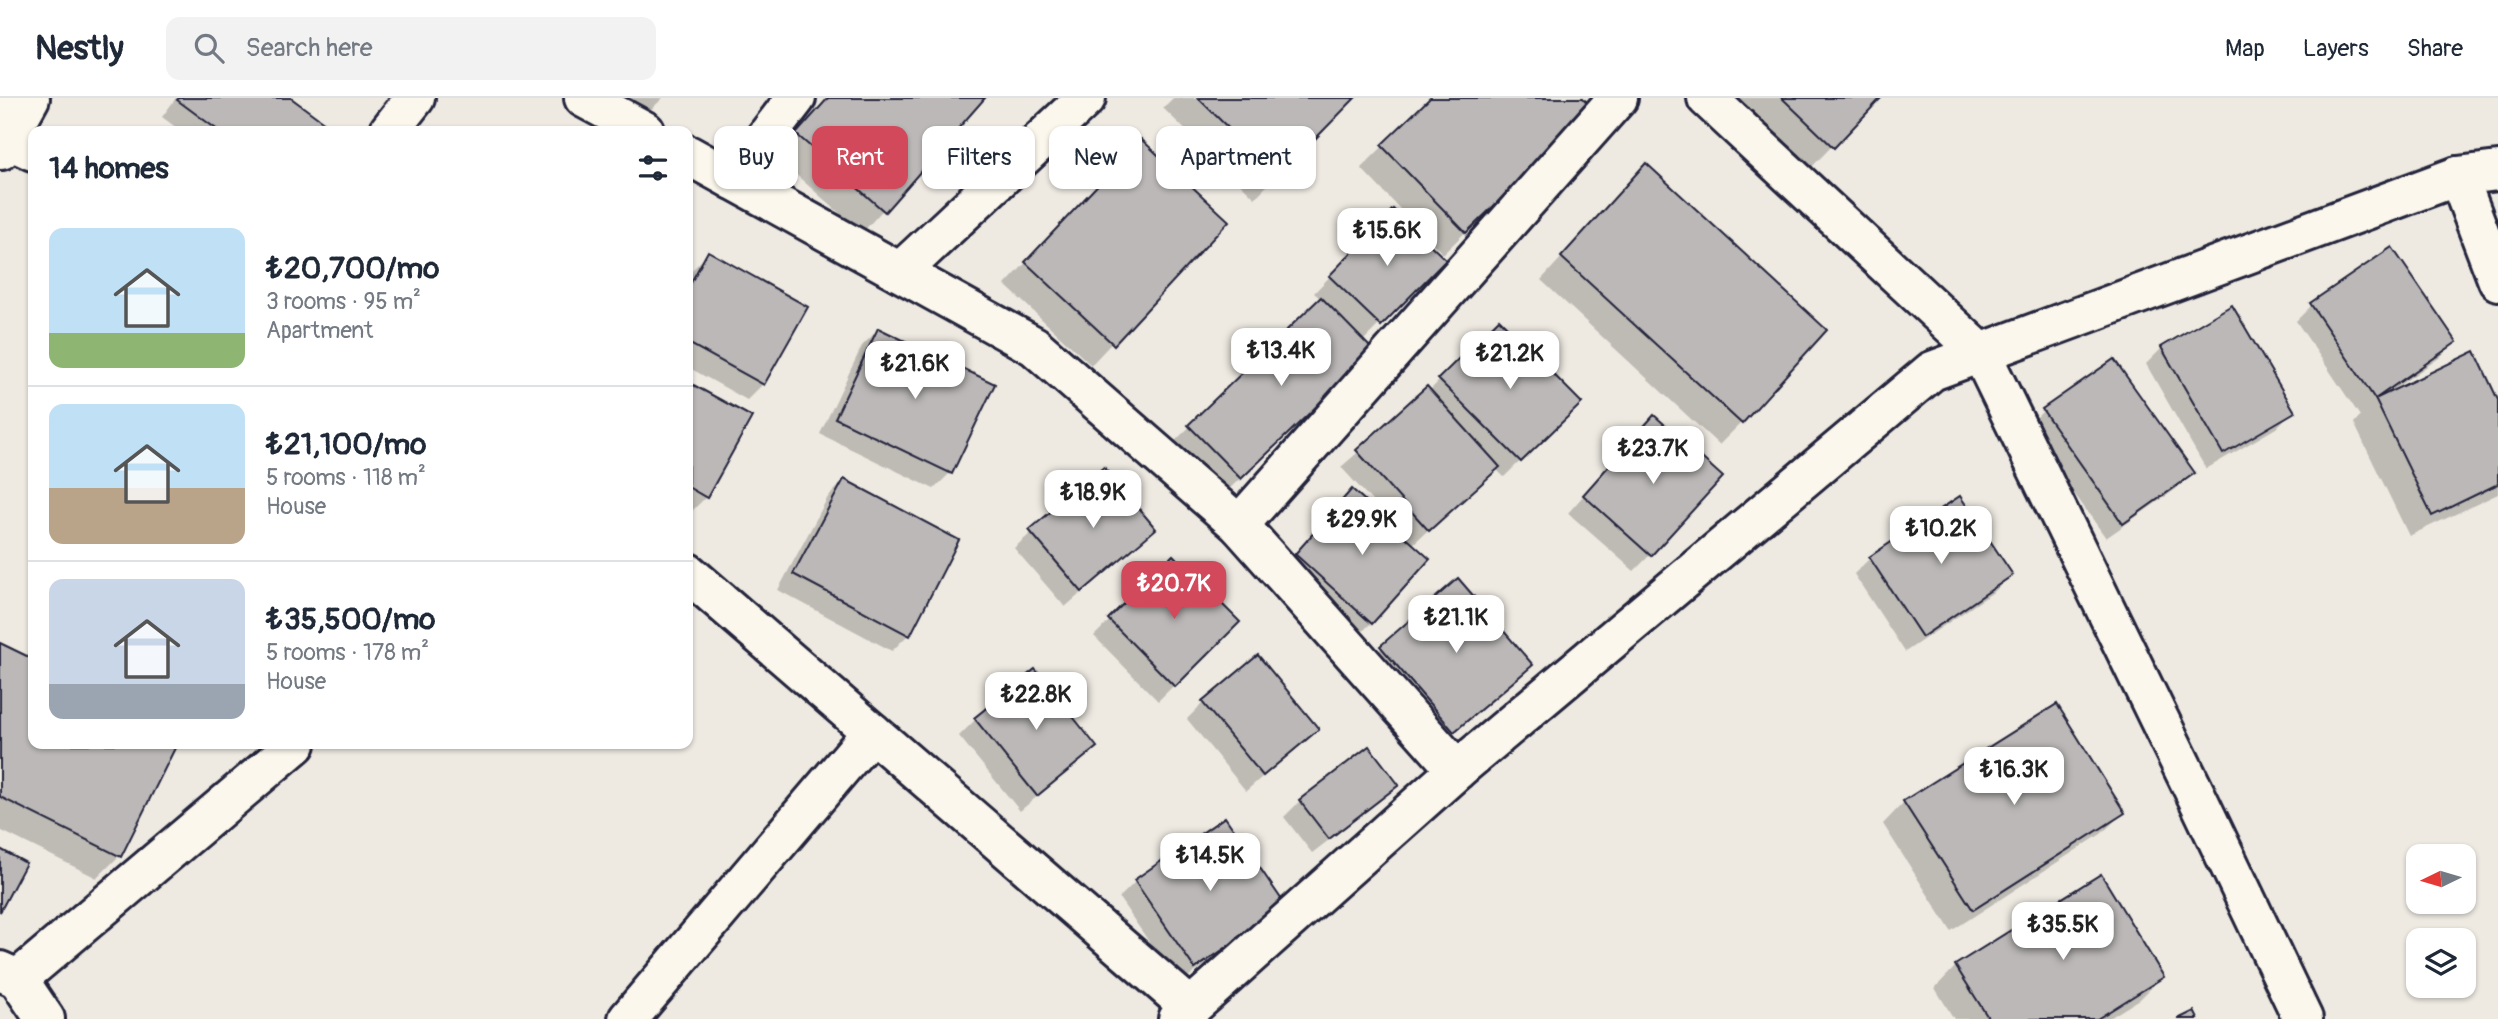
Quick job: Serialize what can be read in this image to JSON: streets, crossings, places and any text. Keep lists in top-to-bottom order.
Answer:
{
  "north": "left",
  "page": {
    "header": "Nestly",
    "search": "Search here",
    "nav": ["Map", "Layers", "Share"],
    "chip": [
      "Buy",
      "Rent",
      "Filters",
      "New",
      "Apartment"
    ],
    "heading": "14 homes",
    "price": [
      "₺15.6K",
      "₺13.4K",
      "₺21.2K",
      "₺21.6K",
      "₺23.7K",
      "₺18.9K",
      "₺29.9K",
      "₺10.2K",
      "₺20.7K",
      "₺21.1K",
      "₺22.8K",
      "₺16.3K",
      "₺14.5K",
      "₺35.5K"
    ],
    "list": [
      {
        "name": "₺20,700/mo",
        "note": "3 rooms · 95 m² · Apartment"
      },
      {
        "name": "₺21,100/mo",
        "note": "5 rooms · 118 m² · House"
      },
      {
        "name": "₺35,500/mo",
        "note": "5 rooms · 178 m² · House"
      }
    ]
  }
}
